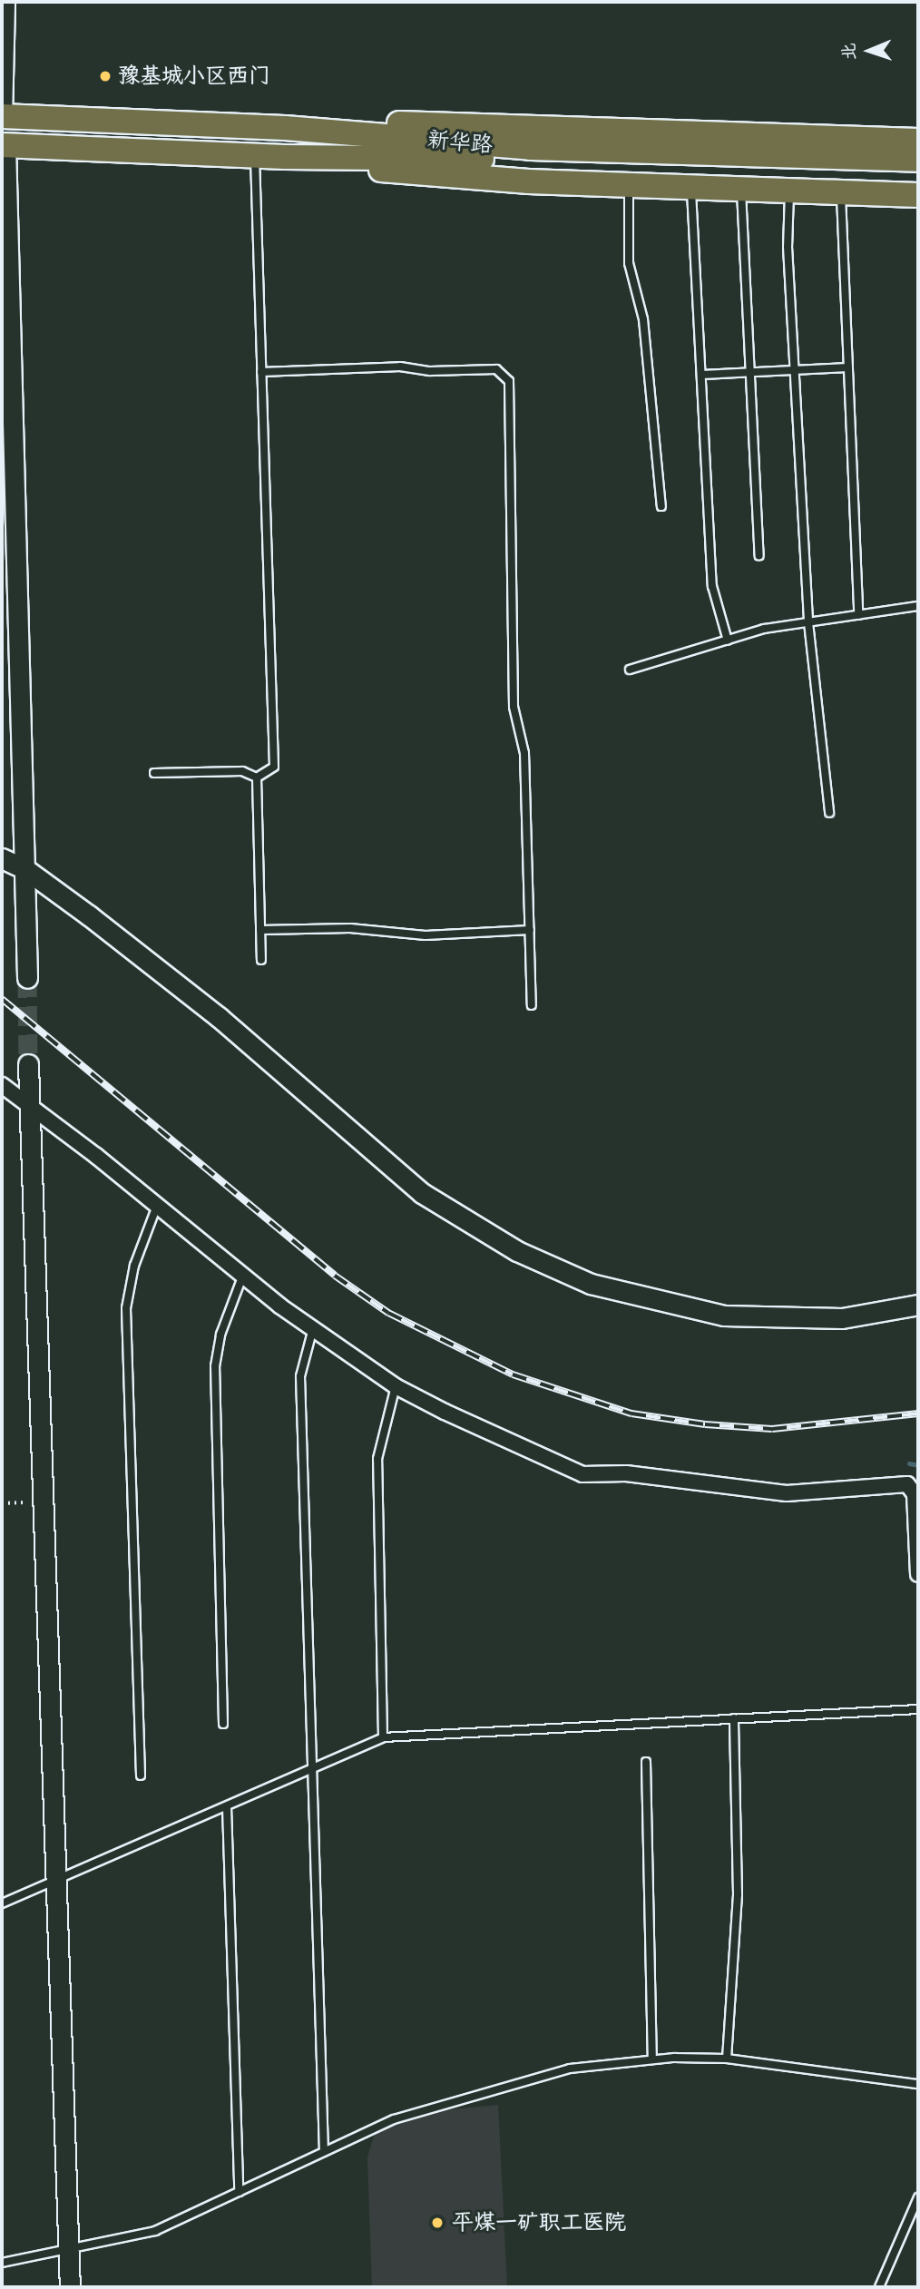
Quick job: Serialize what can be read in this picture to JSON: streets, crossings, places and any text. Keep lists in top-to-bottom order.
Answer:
{
  "streets": {
    "main road": ["新华路"]
  },
  "places": ["豫基城小区西门", "平煤一矿职工医院"],
  "north": "left"
}
